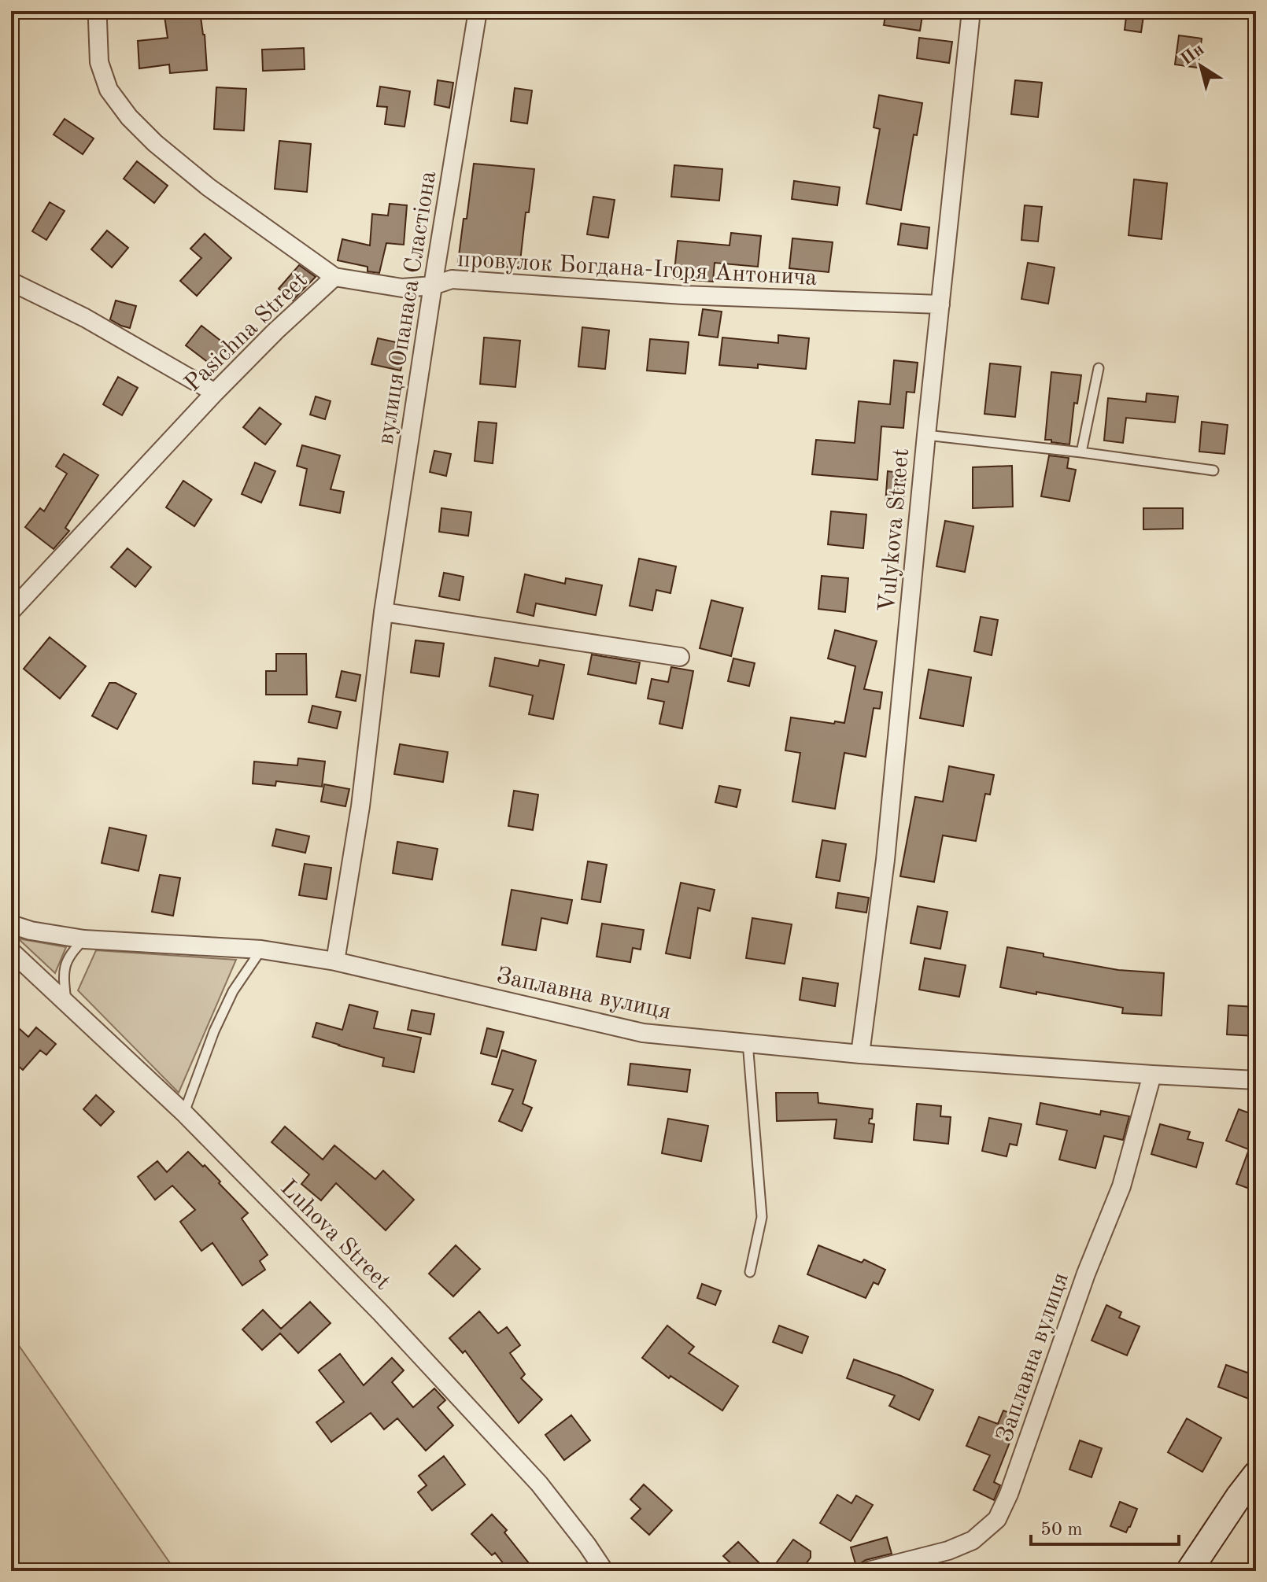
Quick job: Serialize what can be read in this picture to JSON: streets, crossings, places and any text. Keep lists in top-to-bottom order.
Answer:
{
  "streets": {
    "street": [
      "провулок Богдана-Ігоря Антонича",
      "вулиця Опанаса Сластіона",
      "Pasichna Street",
      "Vulykova Street",
      "Заплавна вулиця",
      "Luhova Street"
    ]
  },
  "crossings": [
    ["провулок Богдана-Ігоря Антонича", "вулиця Опанаса Сластіона"],
    ["провулок Богдана-Ігоря Антонича", "Pasichna Street"],
    ["провулок Богдана-Ігоря Антонича", "Vulykova Street"],
    ["вулиця Опанаса Сластіона", "Заплавна вулиця"],
    ["Vulykova Street", "Заплавна вулиця"]
  ],
  "scale_bar": "50 m",
  "north": "top left"
}
